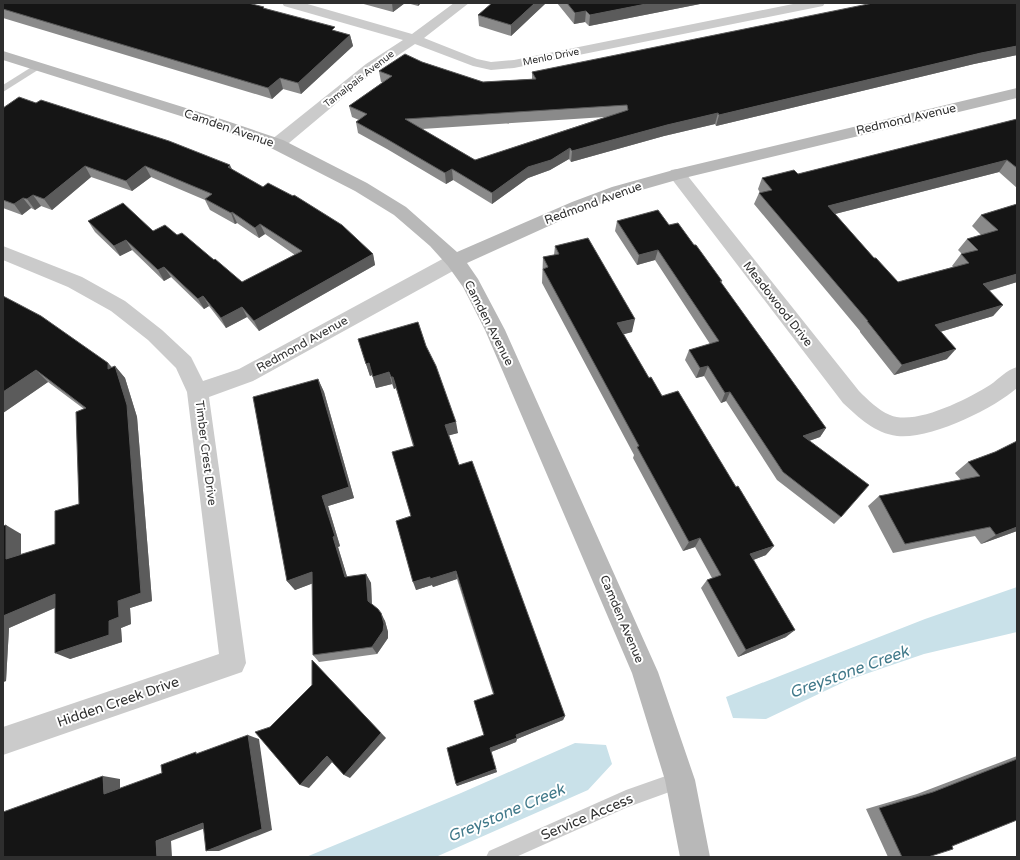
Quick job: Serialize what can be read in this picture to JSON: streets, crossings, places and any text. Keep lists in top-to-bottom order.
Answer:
{
  "streets": {
    "street": [
      "Menlo Drive",
      "Tamalpais Avenue",
      "Redmond Avenue",
      "Camden Avenue",
      "Meadowood Drive",
      "Timber Crest Drive",
      "Hidden Creek Drive"
    ],
    "lane": ["Service Access"]
  },
  "crossings": [
    ["Menlo Drive", "Tamalpais Avenue"],
    ["Tamalpais Avenue", "Camden Avenue"],
    ["Redmond Avenue", "Camden Avenue"],
    ["Redmond Avenue", "Meadowood Drive"],
    ["Redmond Avenue", "Timber Crest Drive"],
    ["Camden Avenue", "Service Access"],
    ["Timber Crest Drive", "Hidden Creek Drive"]
  ],
  "water": ["Greystone Creek"]
}
